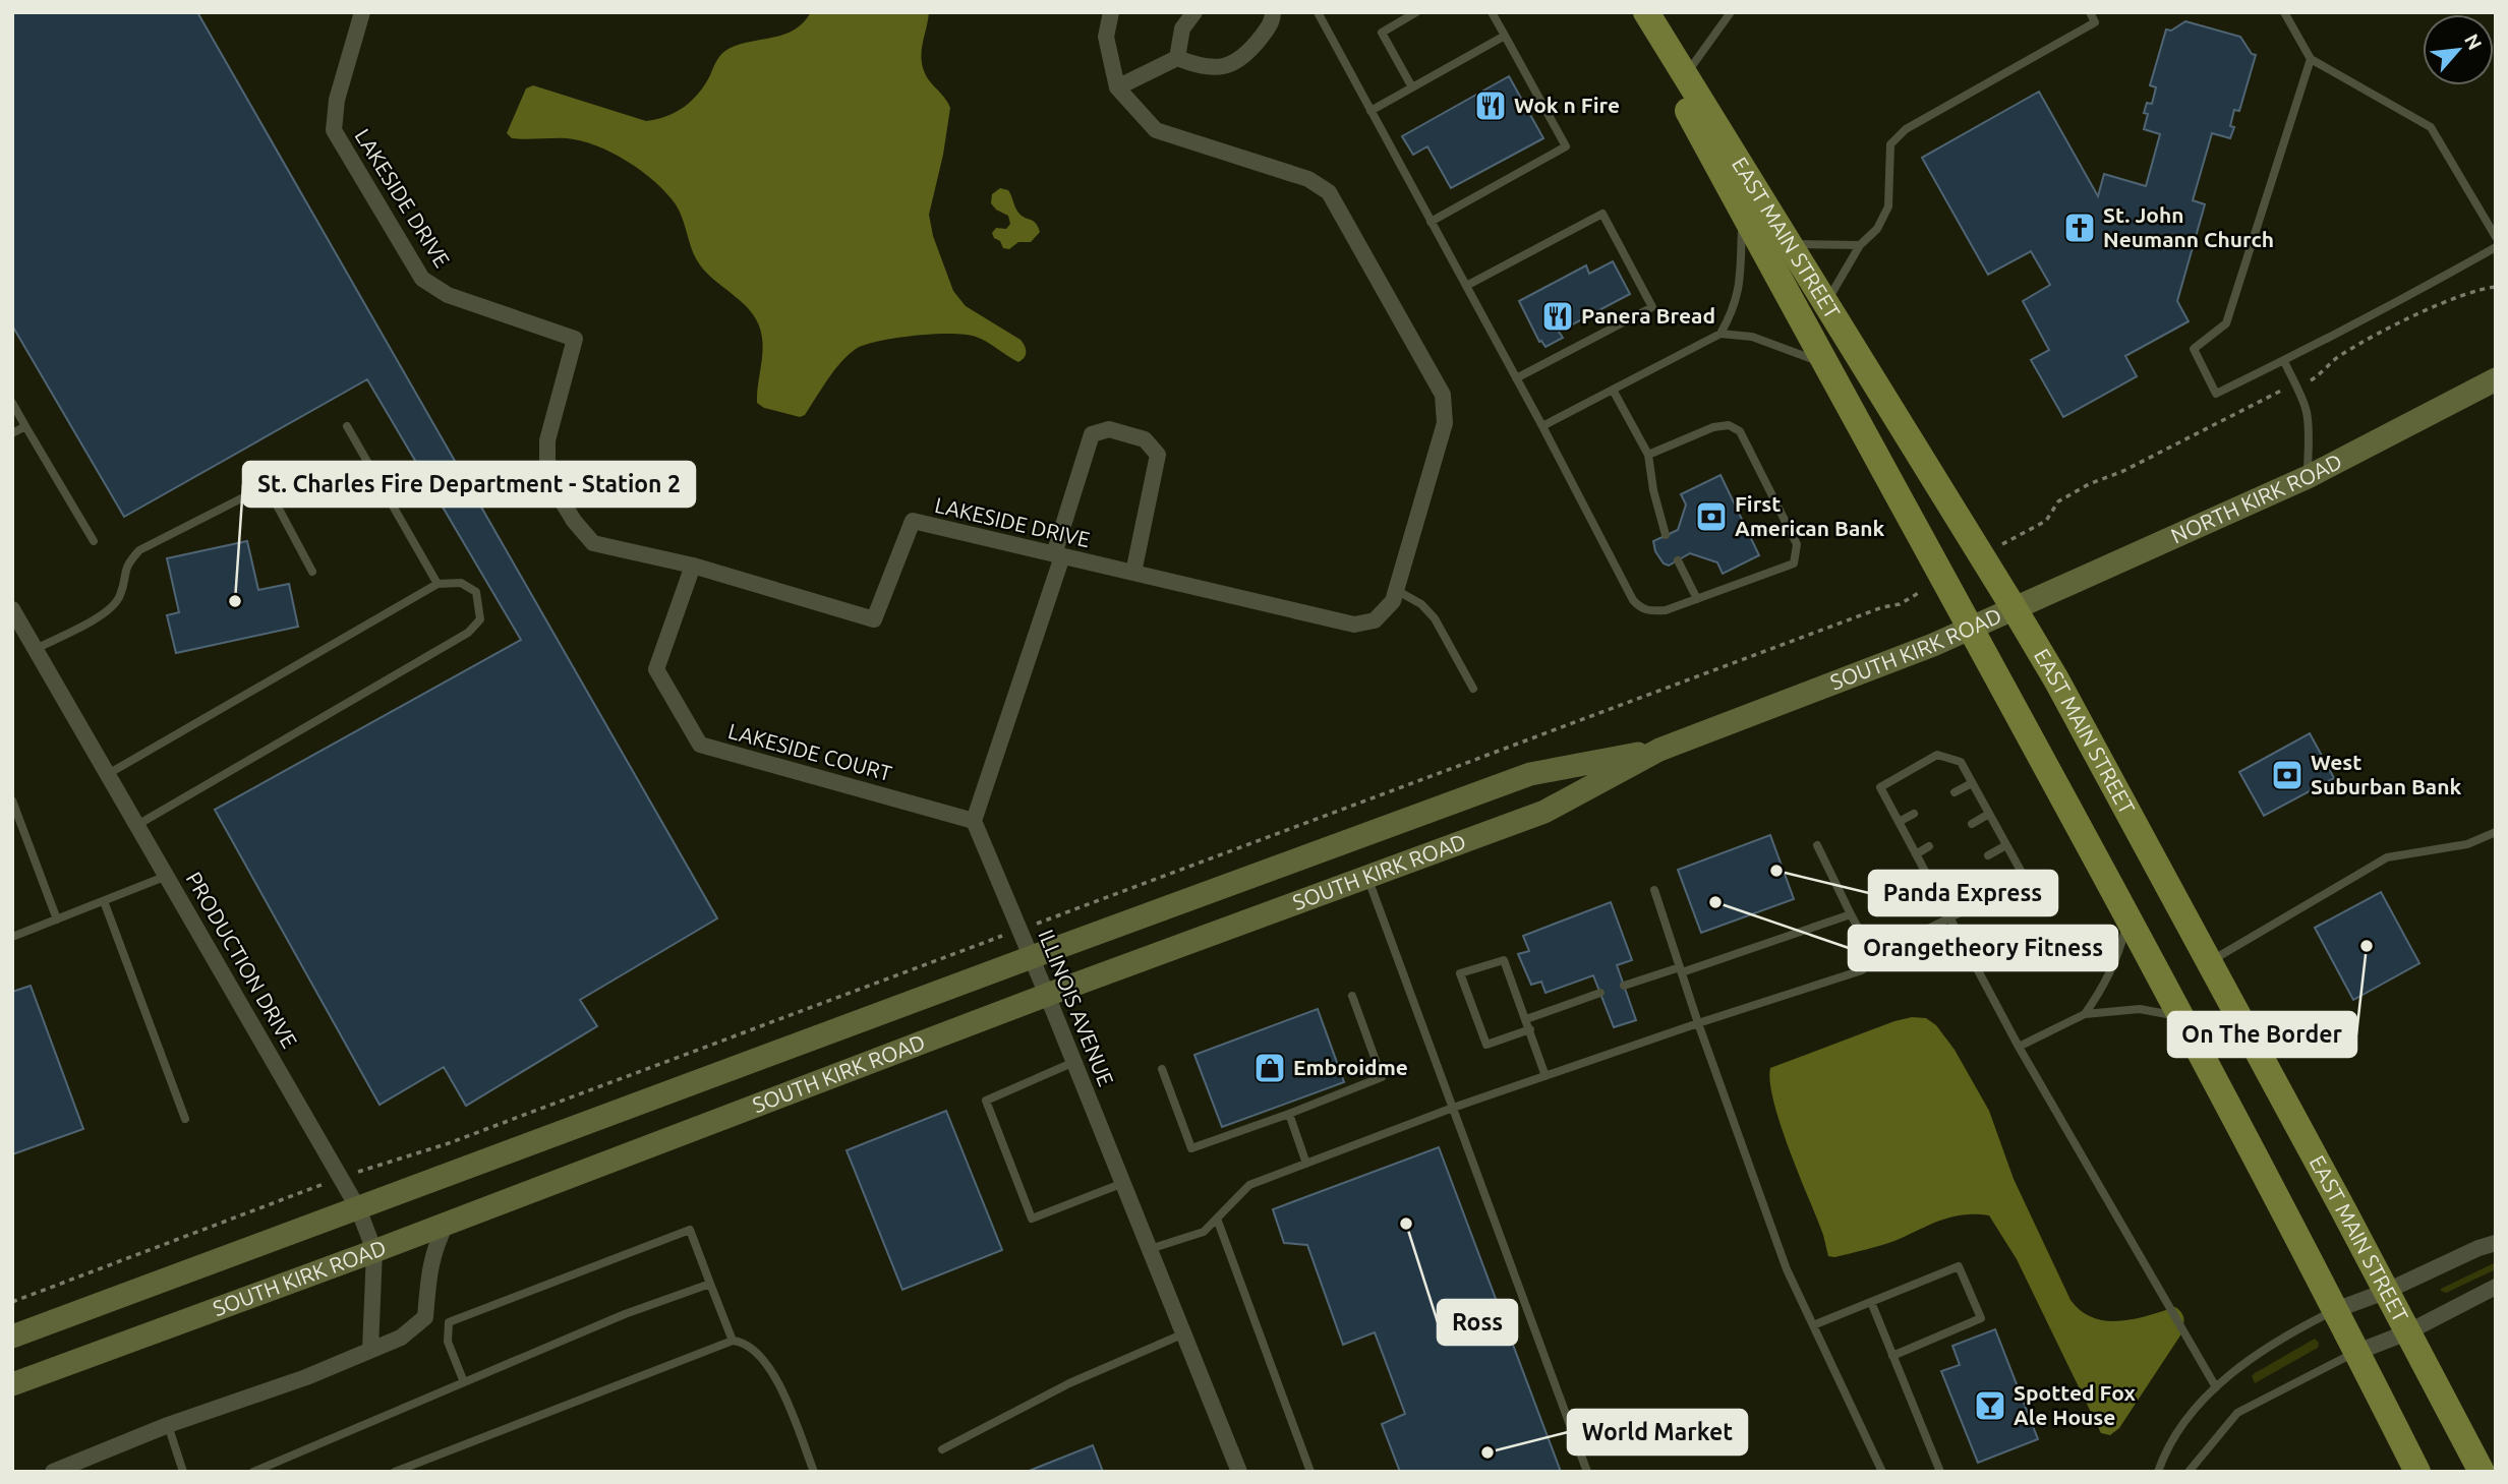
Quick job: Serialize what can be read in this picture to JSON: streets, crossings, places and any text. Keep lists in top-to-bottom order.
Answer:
{
  "streets": {
    "main road": ["EAST MAIN STREET", "NORTH KIRK ROAD", "SOUTH KIRK ROAD"],
    "street": [
      "LAKESIDE DRIVE",
      "LAKESIDE COURT",
      "PRODUCTION DRIVE",
      "ILLINOIS AVENUE"
    ]
  },
  "crossings": [
    ["LAKESIDE DRIVE", "LAKESIDE COURT"],
    ["EAST MAIN STREET", "NORTH KIRK ROAD"],
    ["EAST MAIN STREET", "SOUTH KIRK ROAD"],
    ["NORTH KIRK ROAD", "SOUTH KIRK ROAD"],
    ["SOUTH KIRK ROAD", "PRODUCTION DRIVE"],
    ["SOUTH KIRK ROAD", "ILLINOIS AVENUE"],
    ["LAKESIDE COURT", "ILLINOIS AVENUE"]
  ],
  "places": {
    "restaurant": ["Wok n Fire", "Panera Bread"],
    "church": ["St. John Neumann Church"],
    "bank": ["First American Bank", "West Suburban Bank"],
    "other": [
      "St. Charles Fire Department - Station 2",
      "Panda Express",
      "Orangetheory Fitness",
      "On The Border",
      "Ross",
      "World Market"
    ],
    "shop": ["Embroidme"],
    "bar": ["Spotted Fox Ale House"]
  },
  "north": "top right"
}
